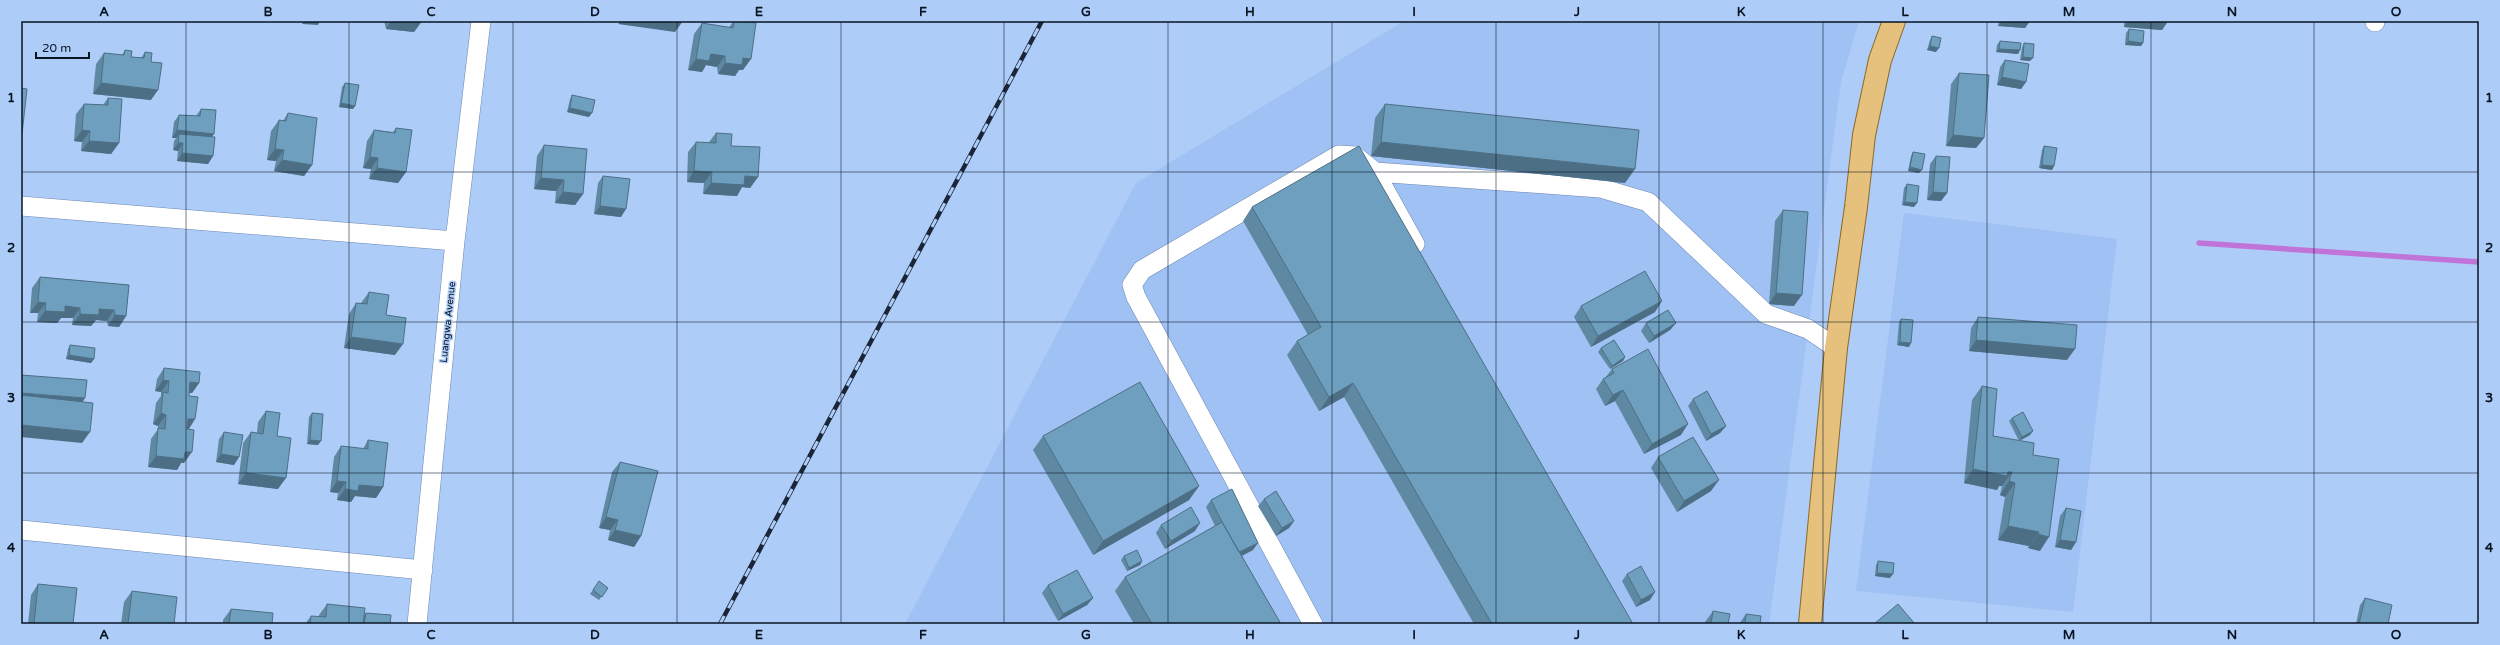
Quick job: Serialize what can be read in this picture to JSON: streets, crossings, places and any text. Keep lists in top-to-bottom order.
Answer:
{
  "streets": {
    "street": ["Luangwa Avenue"]
  },
  "scale_bar": "20 m",
  "grid": {
    "columns": [
      "A",
      "B",
      "C",
      "D",
      "E",
      "F",
      "G",
      "H",
      "I",
      "J",
      "K",
      "L",
      "M",
      "N",
      "O"
    ],
    "rows": [
      "1",
      "2",
      "3",
      "4"
    ]
  }
}
